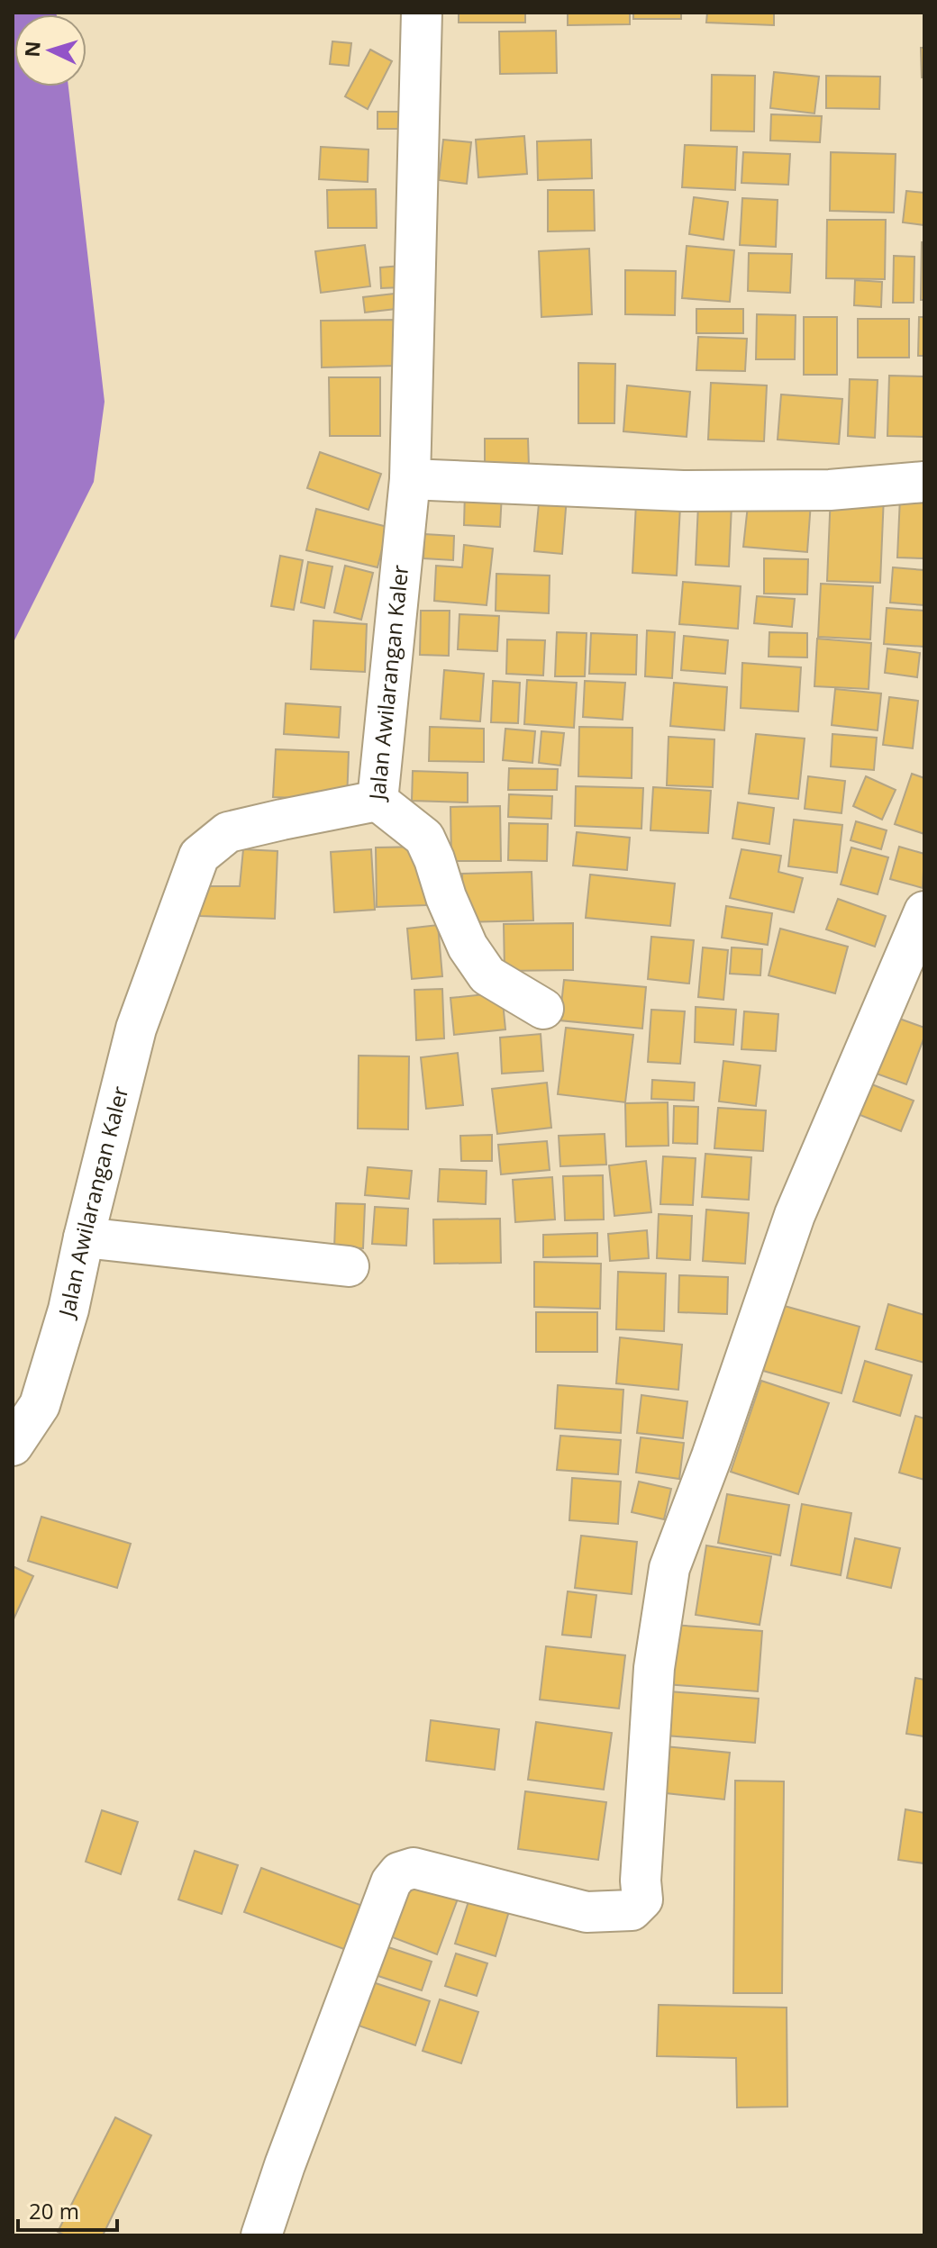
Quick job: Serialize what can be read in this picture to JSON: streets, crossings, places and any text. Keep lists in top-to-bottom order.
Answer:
{
  "streets": {
    "street": ["Jalan Awilarangan Kaler"]
  },
  "scale_bar": "20 m",
  "north": "left"
}
